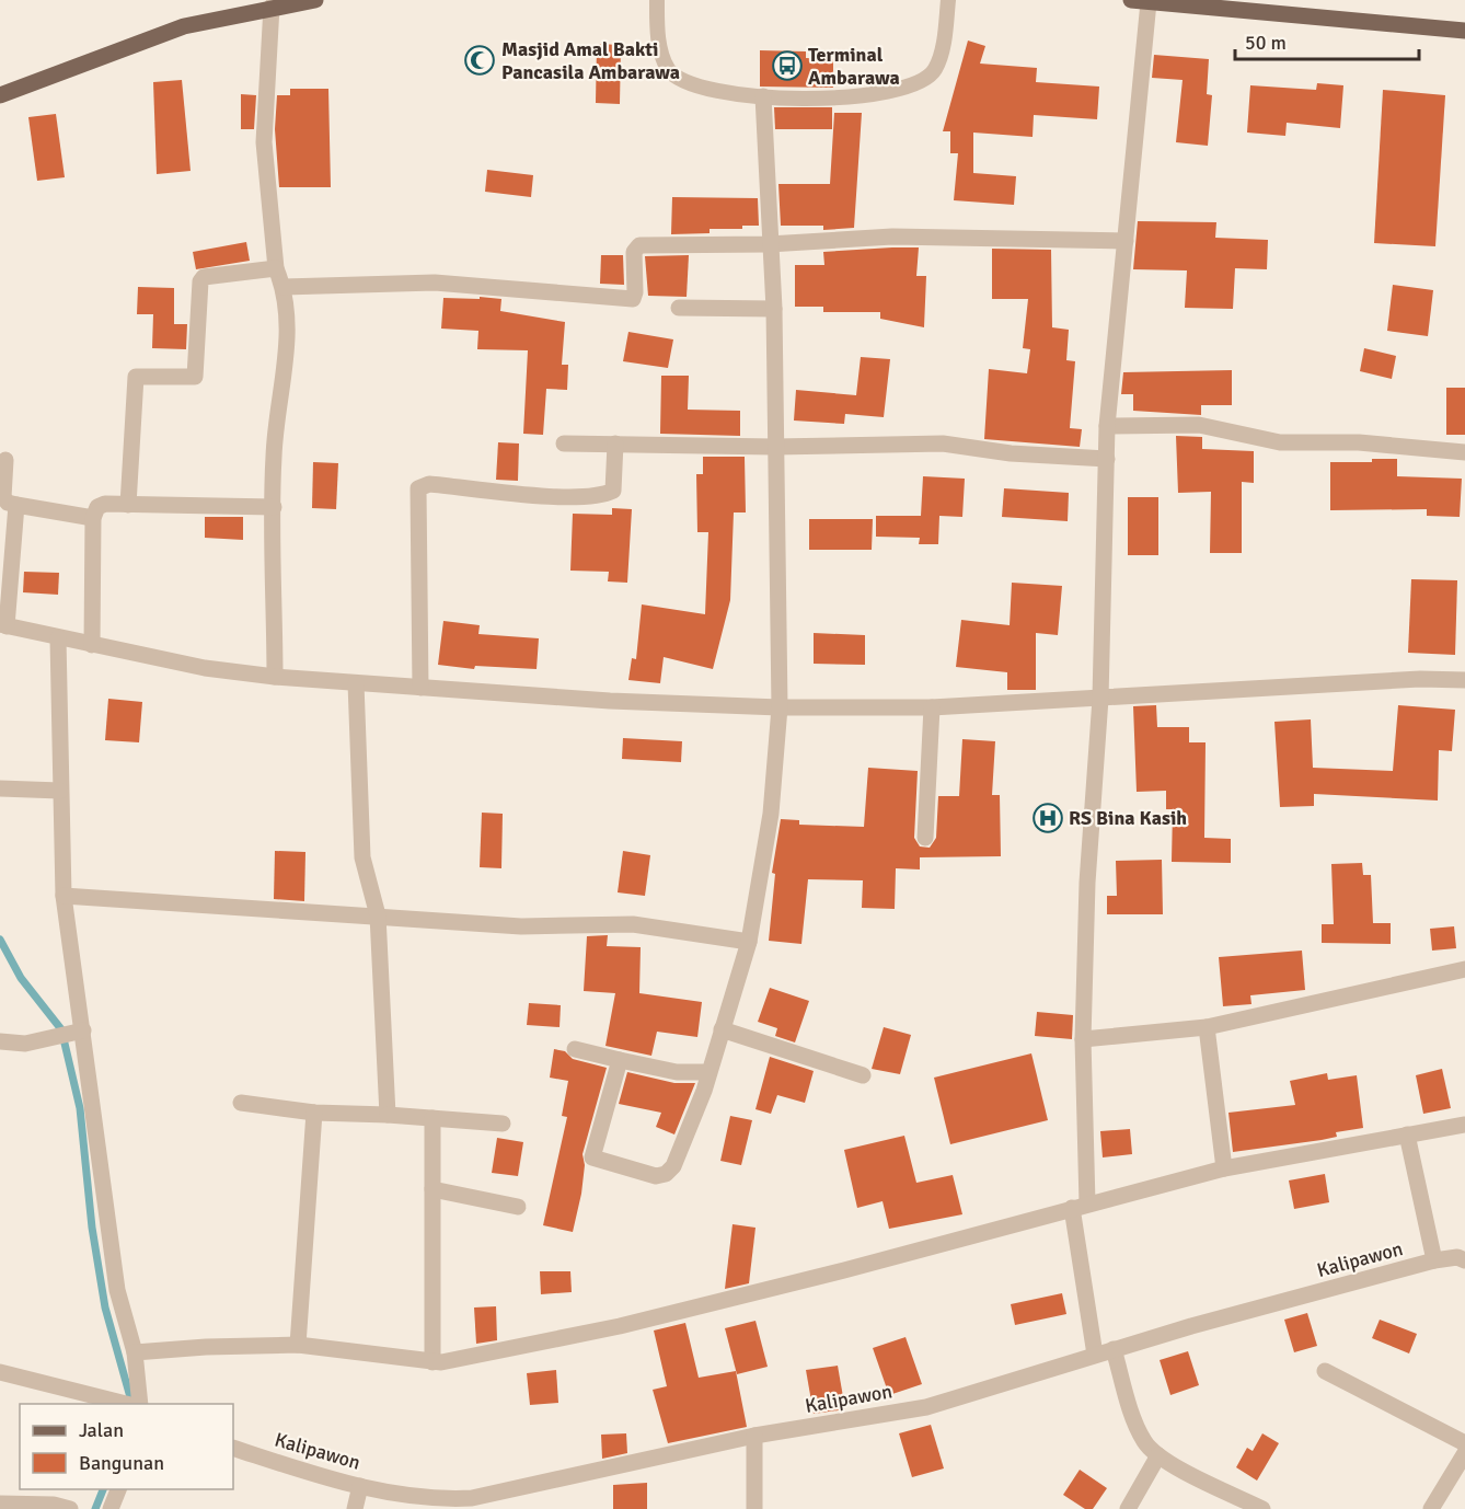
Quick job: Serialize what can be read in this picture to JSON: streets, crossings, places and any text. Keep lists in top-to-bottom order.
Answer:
{
  "streets": {
    "street": ["Kalipawon"]
  },
  "places": {
    "mosque": ["Masjid Amal Bakti Pancasila Ambarawa"],
    "bus stop": ["Terminal Ambarawa"],
    "hospital": ["RS Bina Kasih"]
  },
  "legend": ["Jalan", "Bangunan"],
  "scale_bar": "50 m"
}
